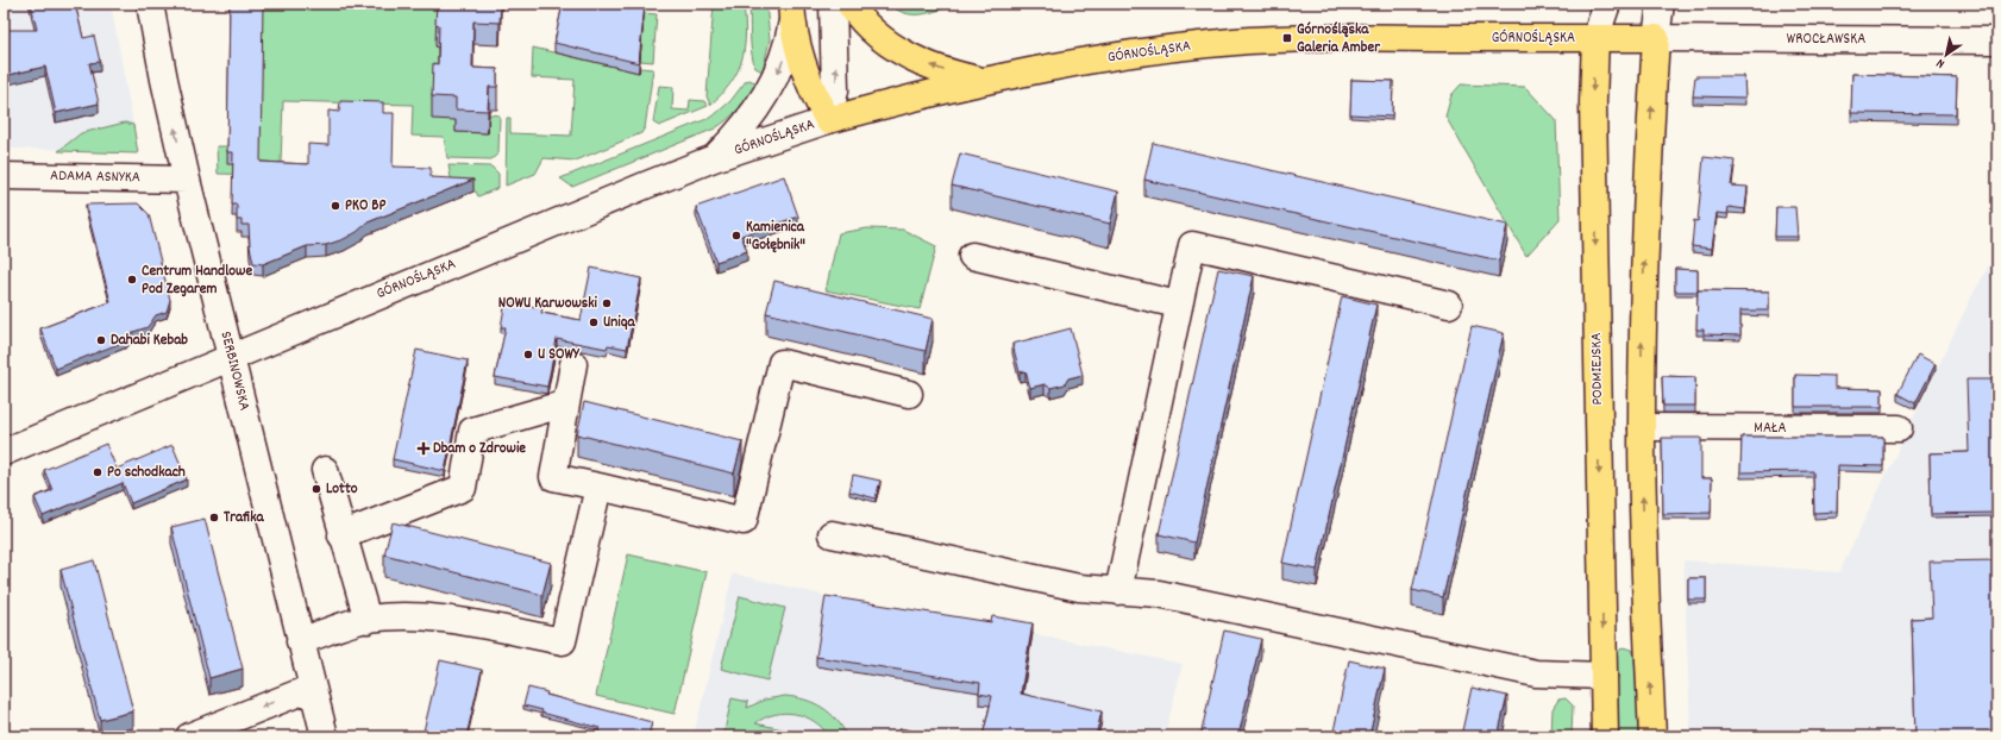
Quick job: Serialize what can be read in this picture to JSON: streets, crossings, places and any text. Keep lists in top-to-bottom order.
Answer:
{
  "streets": {
    "main road": ["GÓRNOŚLĄSKA", "PODMIEJSKA"],
    "street": [
      "WROCŁAWSKA",
      "ADAMA ASNYKA",
      "SERBINOWSKA",
      "MAŁA"
    ]
  },
  "crossings": [
    ["GÓRNOŚLĄSKA", "WROCŁAWSKA"],
    ["GÓRNOŚLĄSKA", "PODMIEJSKA"],
    ["GÓRNOŚLĄSKA", "SERBINOWSKA"],
    ["ADAMA ASNYKA", "SERBINOWSKA"]
  ],
  "one_way": ["PODMIEJSKA"],
  "places": {
    "transit": ["Górnośląska Galeria Amber"],
    "other": [
      "PKO BP",
      "Kamienica \"Gołębnik\"",
      "Centrum Handlowe Pod Zegarem",
      "NOWU Karwowski",
      "Uniqa",
      "Dahabi Kebab",
      "U SOWY",
      "Po schodkach",
      "Lotto",
      "Trafika"
    ],
    "health": ["Dbam o Zdrowie"]
  },
  "north": "bottom left"
}
